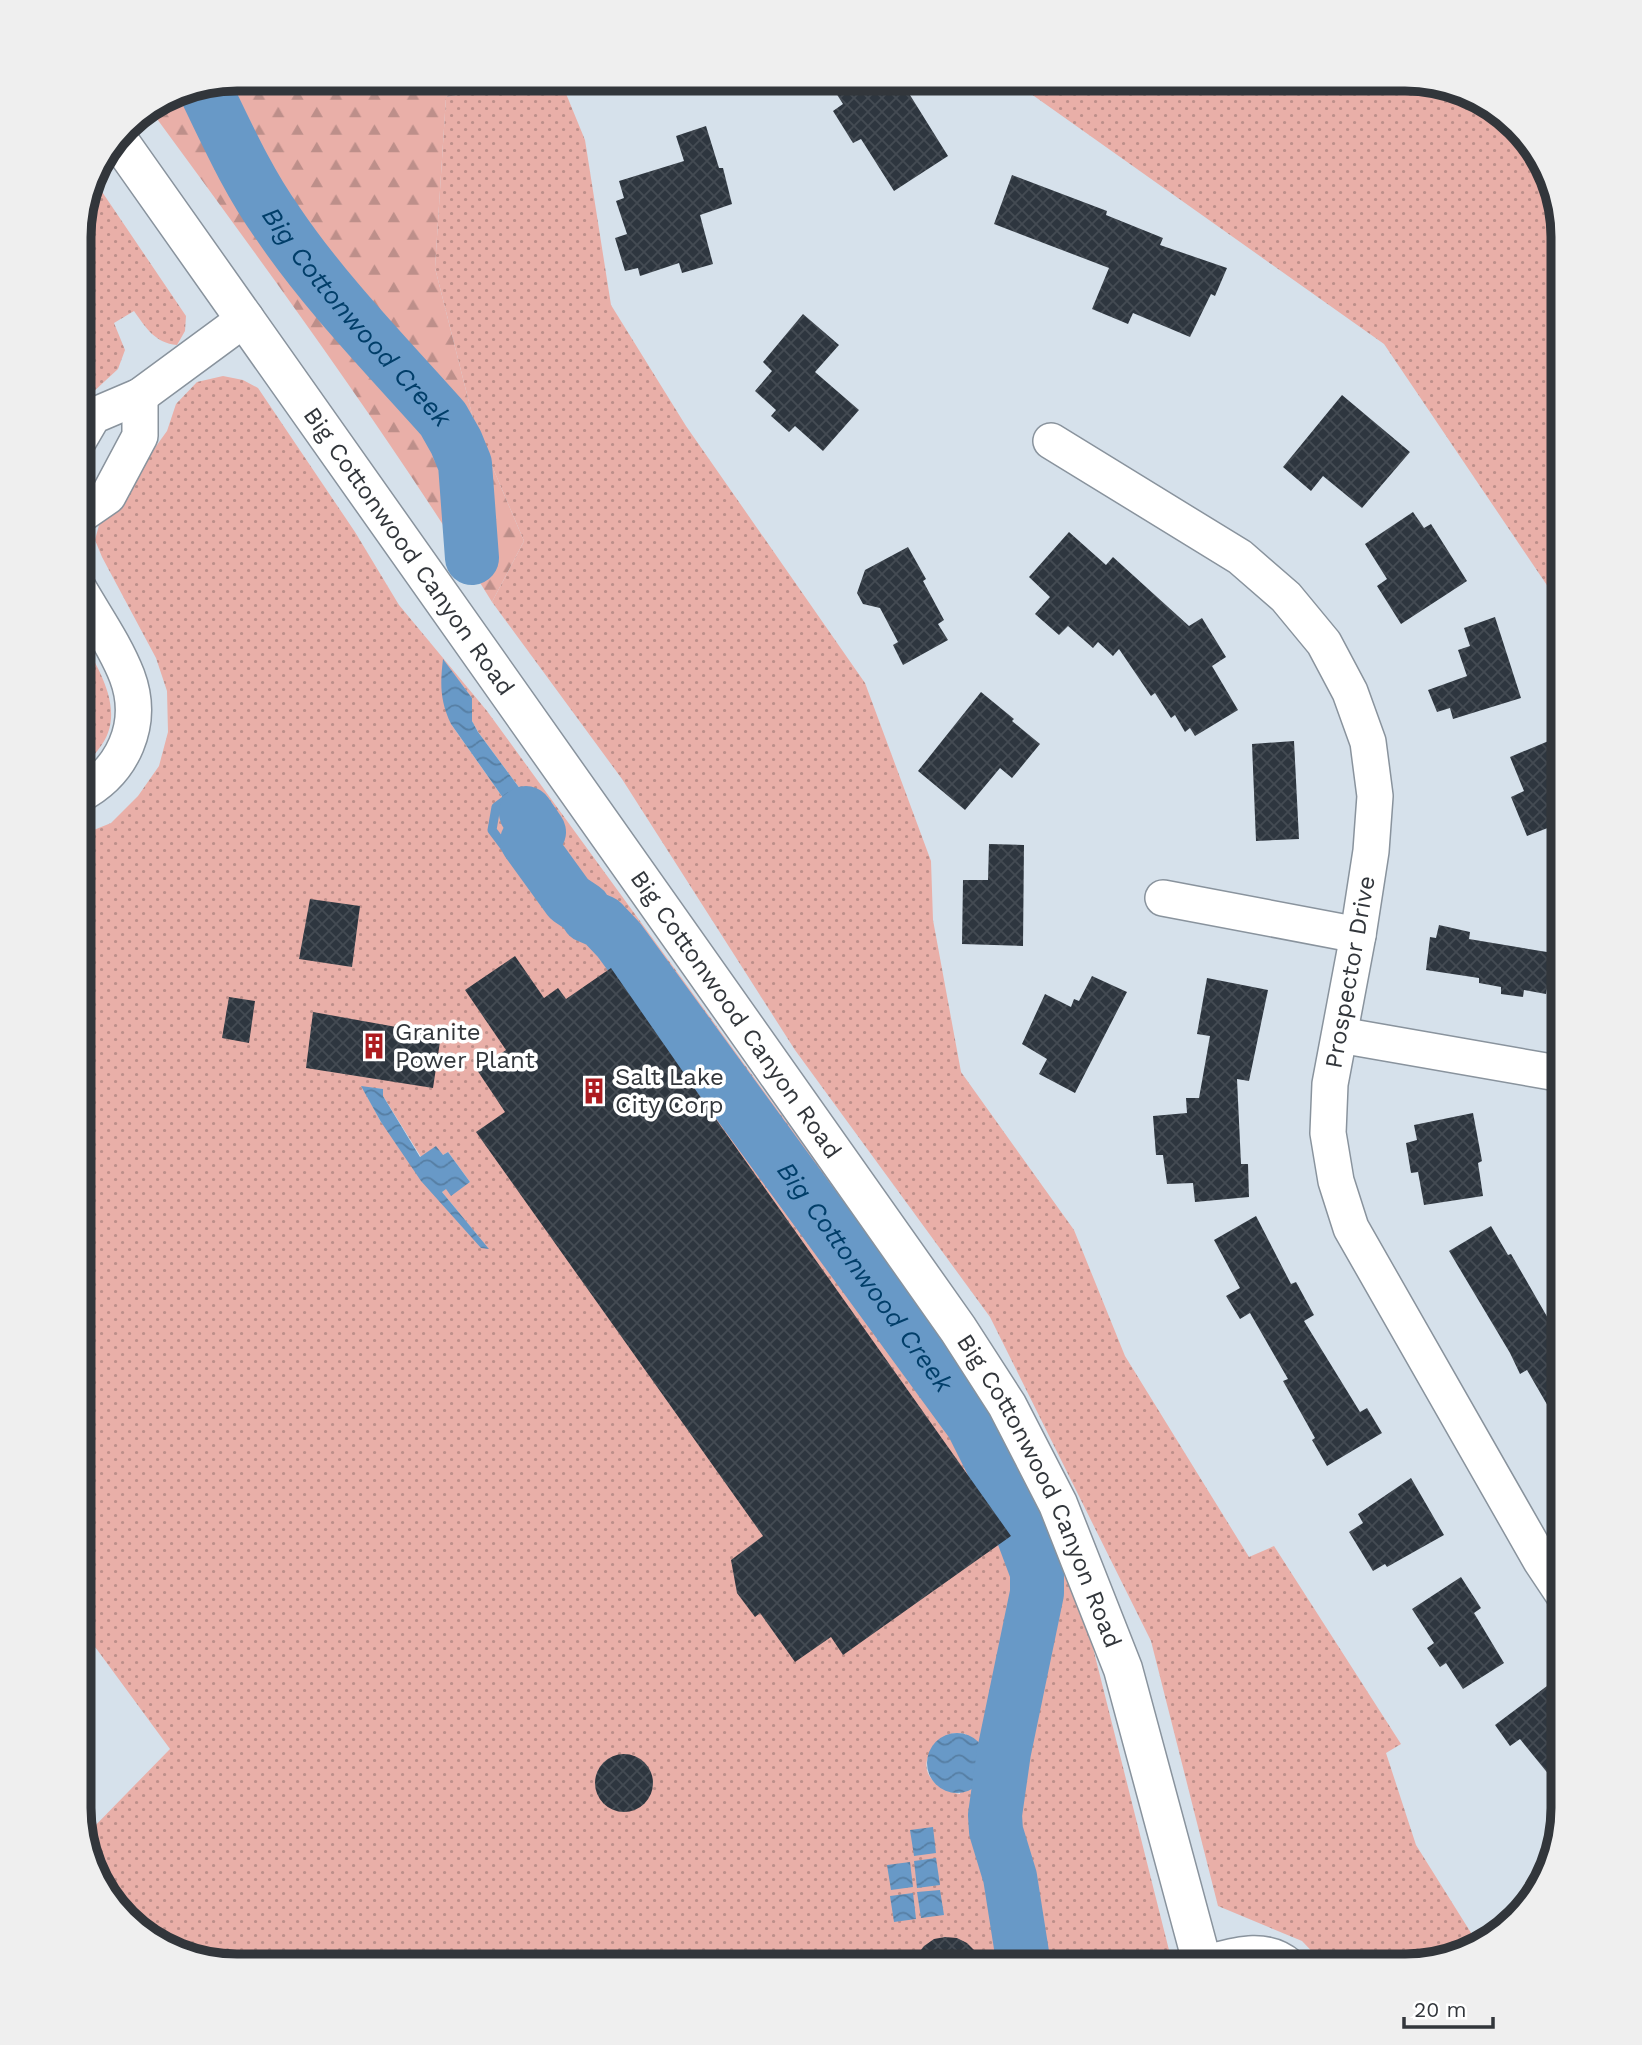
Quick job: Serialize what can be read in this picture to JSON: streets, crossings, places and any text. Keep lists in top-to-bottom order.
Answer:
{
  "streets": {
    "main road": ["Big Cottonwood Canyon Road"],
    "street": ["Prospector Drive"]
  },
  "water": ["Big Cottonwood Creek"],
  "places": {
    "building": ["Granite Power Plant", "Salt Lake City Corp"]
  },
  "scale_bar": "20 m"
}
